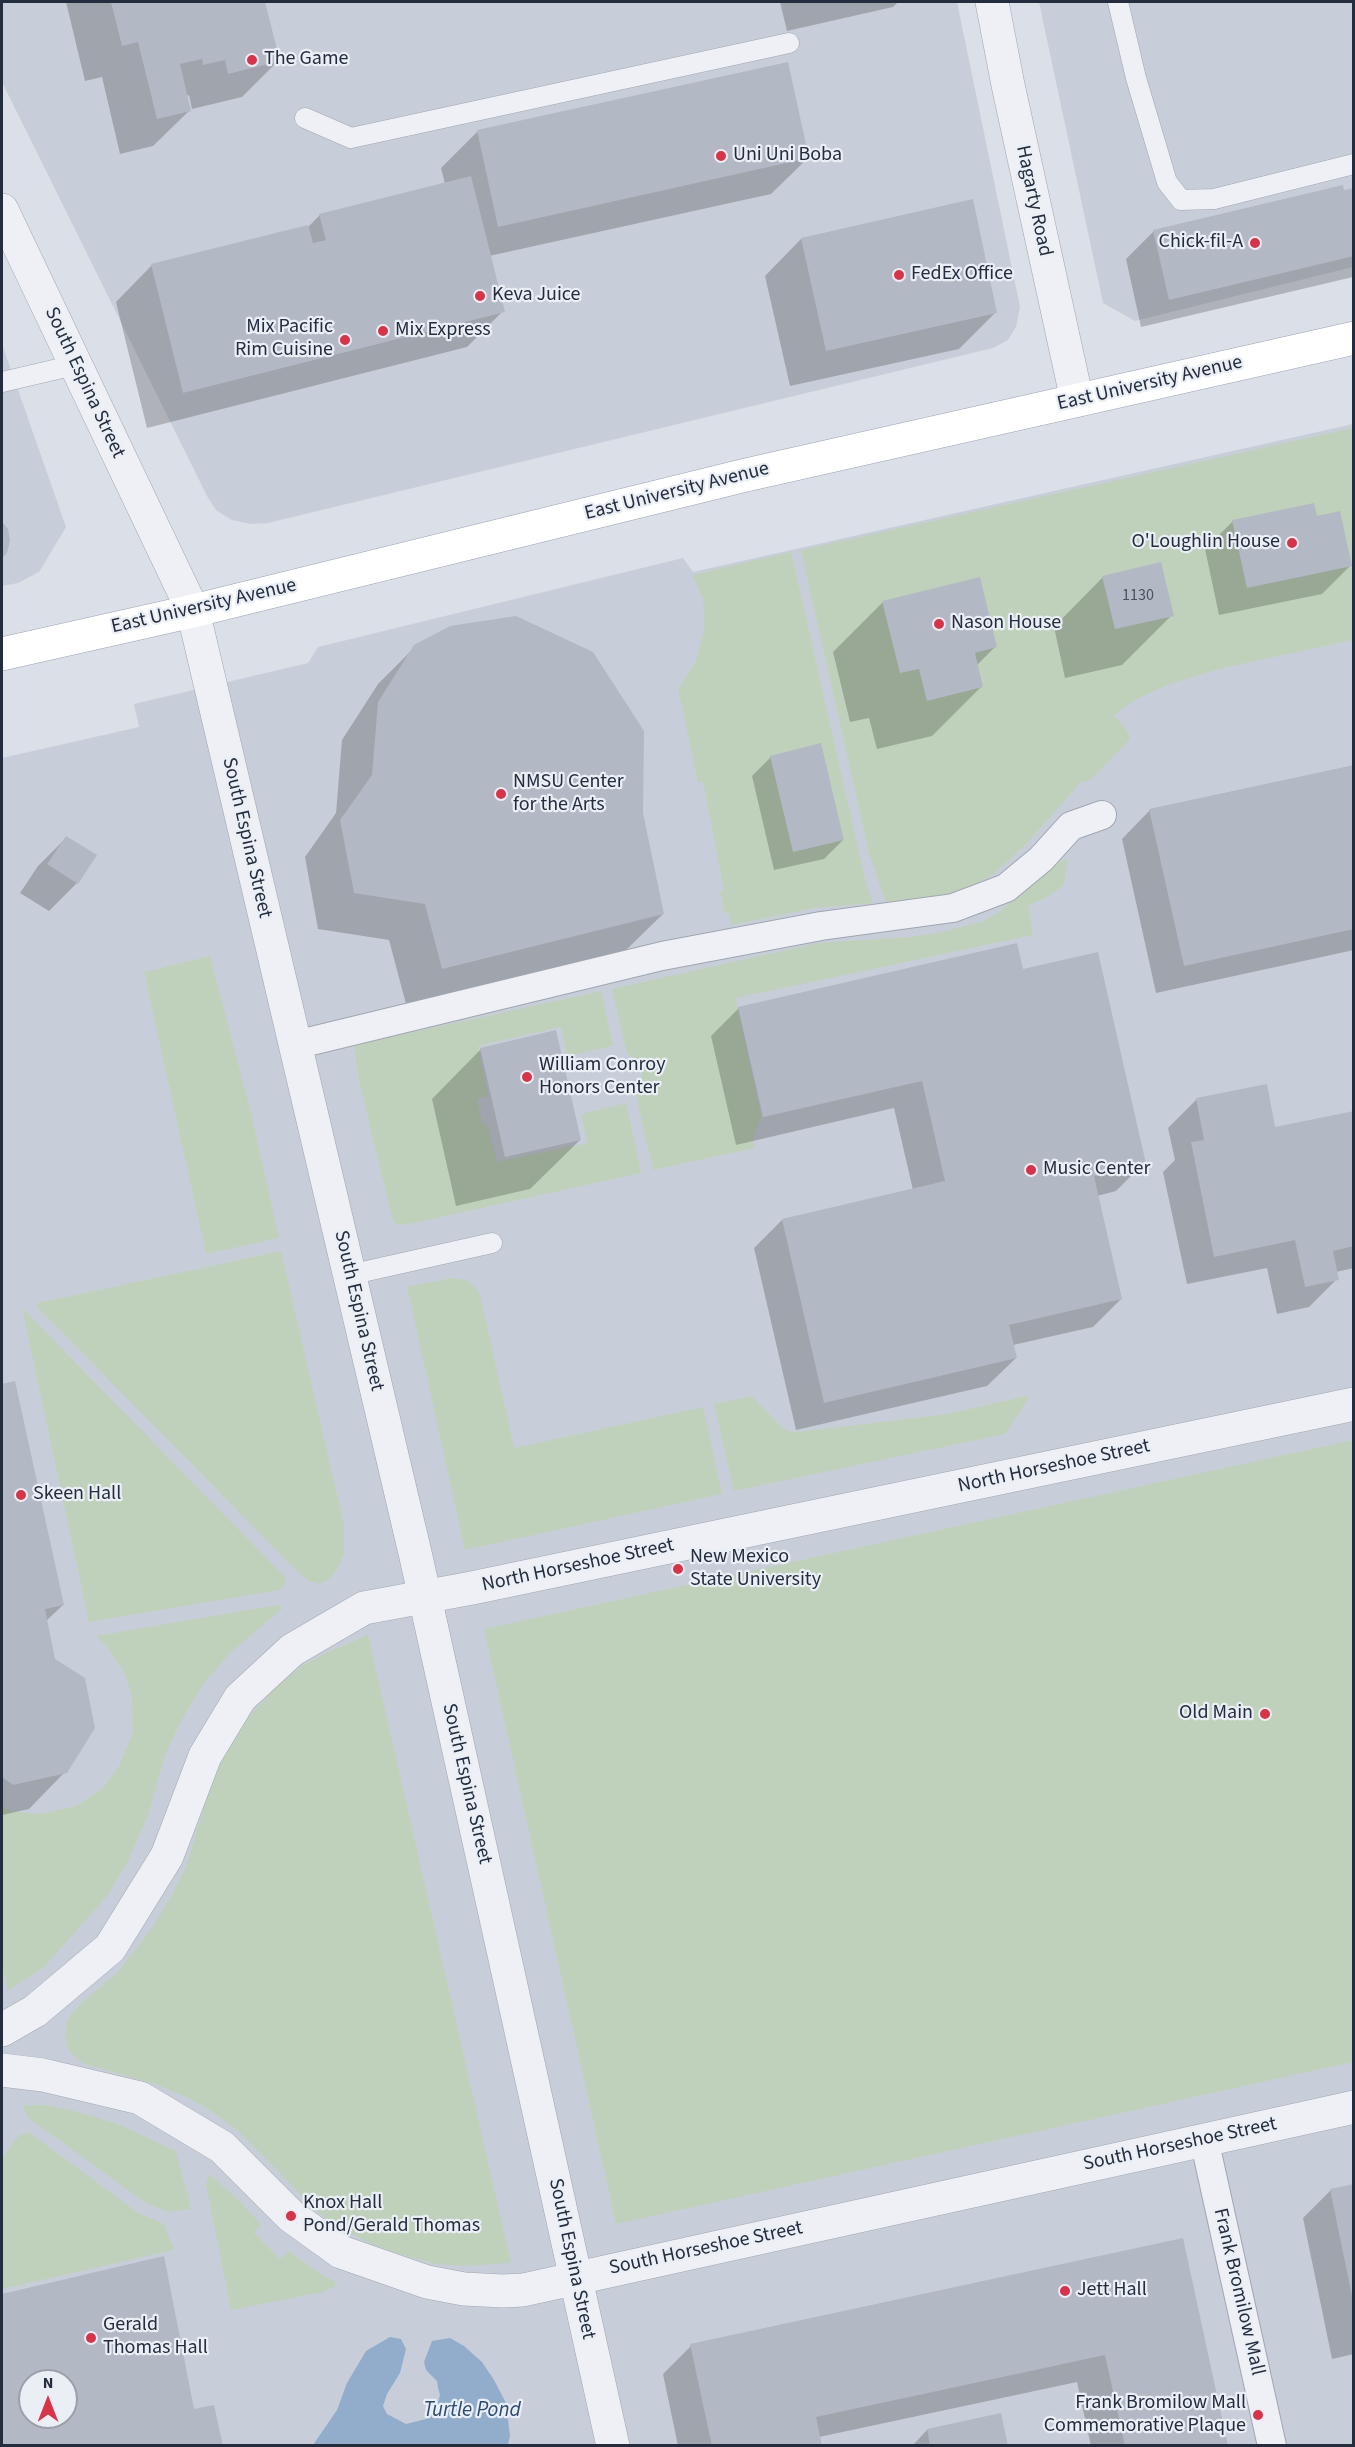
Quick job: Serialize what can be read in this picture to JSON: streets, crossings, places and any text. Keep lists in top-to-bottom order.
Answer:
{
  "streets": {
    "main road": ["East University Avenue"],
    "street": [
      "Hagarty Road",
      "South Espina Street",
      "North Horseshoe Street",
      "South Horseshoe Street",
      "Frank Bromilow Mall"
    ]
  },
  "crossings": [
    ["Hagarty Road", "East University Avenue"],
    ["South Espina Street", "East University Avenue"],
    ["South Espina Street", "North Horseshoe Street"],
    ["South Espina Street", "South Horseshoe Street"],
    ["South Horseshoe Street", "Frank Bromilow Mall"]
  ],
  "water": ["Turtle Pond"],
  "places": [
    "The Game",
    "Uni Uni Boba",
    "Chick-fil-A",
    "FedEx Office",
    "Keva Juice",
    "Mix Express",
    "Mix Pacific Rim Cuisine",
    "O'Loughlin House",
    "Nason House",
    "NMSU Center for the Arts",
    "William Conroy Honors Center",
    "Music Center",
    "Skeen Hall",
    "New Mexico State University",
    "Old Main",
    "Knox Hall Pond/Gerald Thomas",
    "Jett Hall",
    "Gerald Thomas Hall",
    "Frank Bromilow Mall Commemorative Plaque"
  ],
  "house_numbers": ["1130"],
  "north": "top"
}
